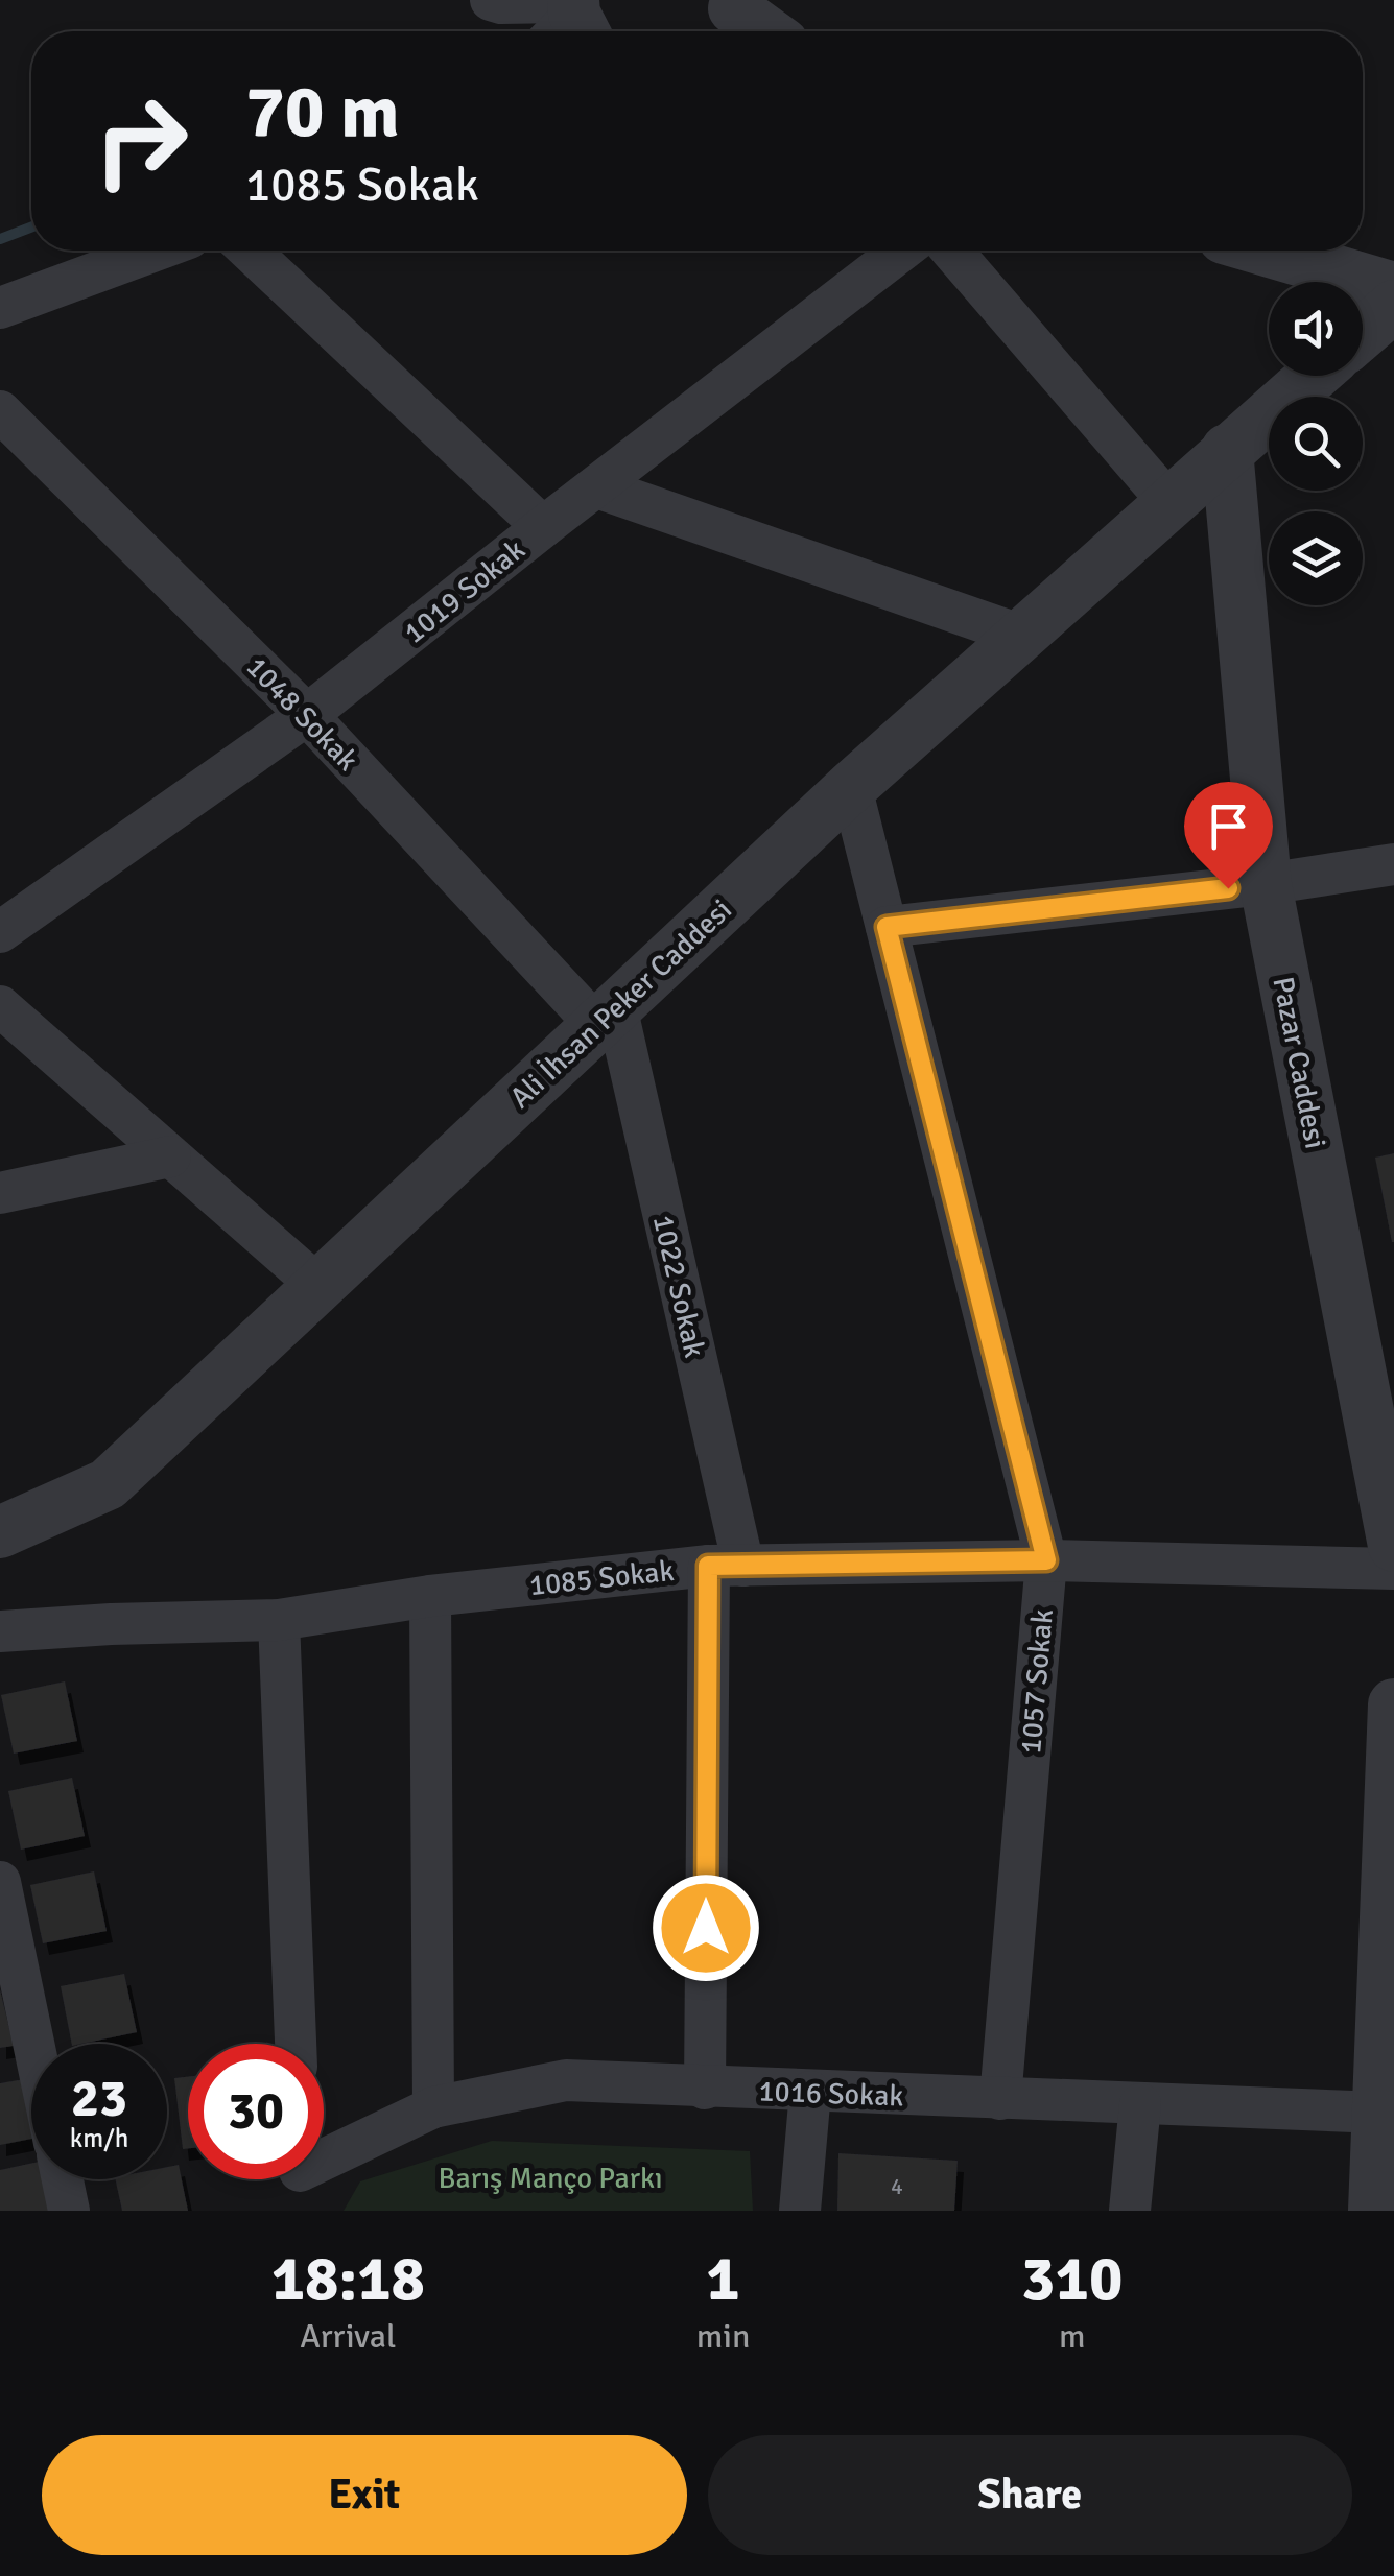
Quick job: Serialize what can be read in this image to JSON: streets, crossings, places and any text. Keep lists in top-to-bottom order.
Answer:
{
  "streets": {
    "street": [
      "1019 Sokak",
      "1048 Sokak",
      "Ali İhsan Peker Caddesi",
      "Pazar Caddesi",
      "1022 Sokak",
      "1085 Sokak",
      "1057 Sokak",
      "1016 Sokak"
    ]
  },
  "crossings": [
    ["1019 Sokak", "1048 Sokak"],
    ["1048 Sokak", "Ali İhsan Peker Caddesi"],
    ["1048 Sokak", "1022 Sokak"],
    ["Ali İhsan Peker Caddesi", "Pazar Caddesi"],
    ["Ali İhsan Peker Caddesi", "1022 Sokak"],
    ["Ali İhsan Peker Caddesi", "1057 Sokak"],
    ["1022 Sokak", "1085 Sokak"],
    ["1022 Sokak", "1016 Sokak"],
    ["1085 Sokak", "1057 Sokak"],
    ["1057 Sokak", "1016 Sokak"]
  ],
  "parks": ["Barış Manço Parkı"],
  "house_numbers": ["4"],
  "page": {
    "turn": ["70 m", "1085 Sokak"],
    "speed": "23 km/h",
    "limit": "30",
    "eta": [
      "18:18",
      "Arrival",
      "1",
      "min",
      "310",
      "m"
    ],
    "buttons": ["Exit", "Share"]
  }
}
